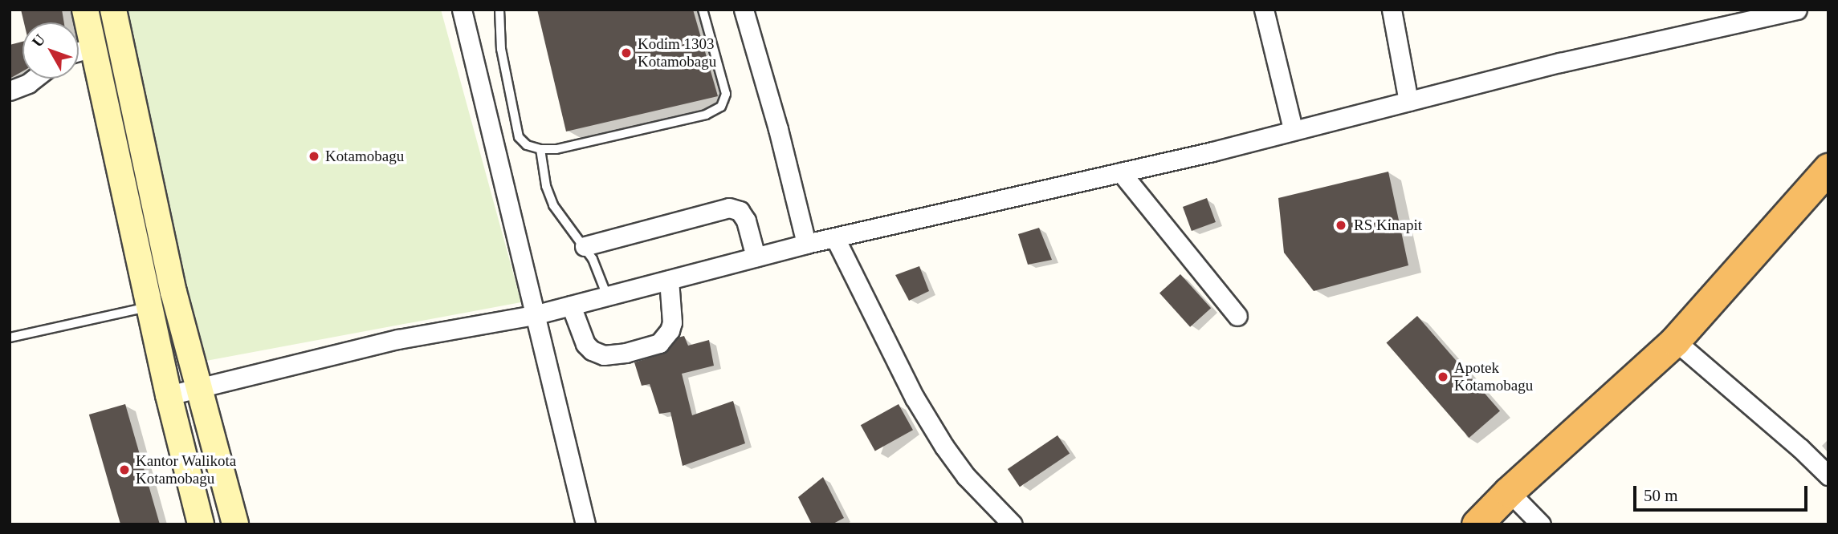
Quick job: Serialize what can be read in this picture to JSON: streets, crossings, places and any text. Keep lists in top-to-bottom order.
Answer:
{
  "places": [
    "Kodim 1303 Kotamobagu",
    "Kotamobagu",
    "RS Kinapit",
    "Apotek Kotamobagu",
    "Kantor Walikota Kotamobagu"
  ],
  "scale_bar": "50 m",
  "north": "top left"
}
